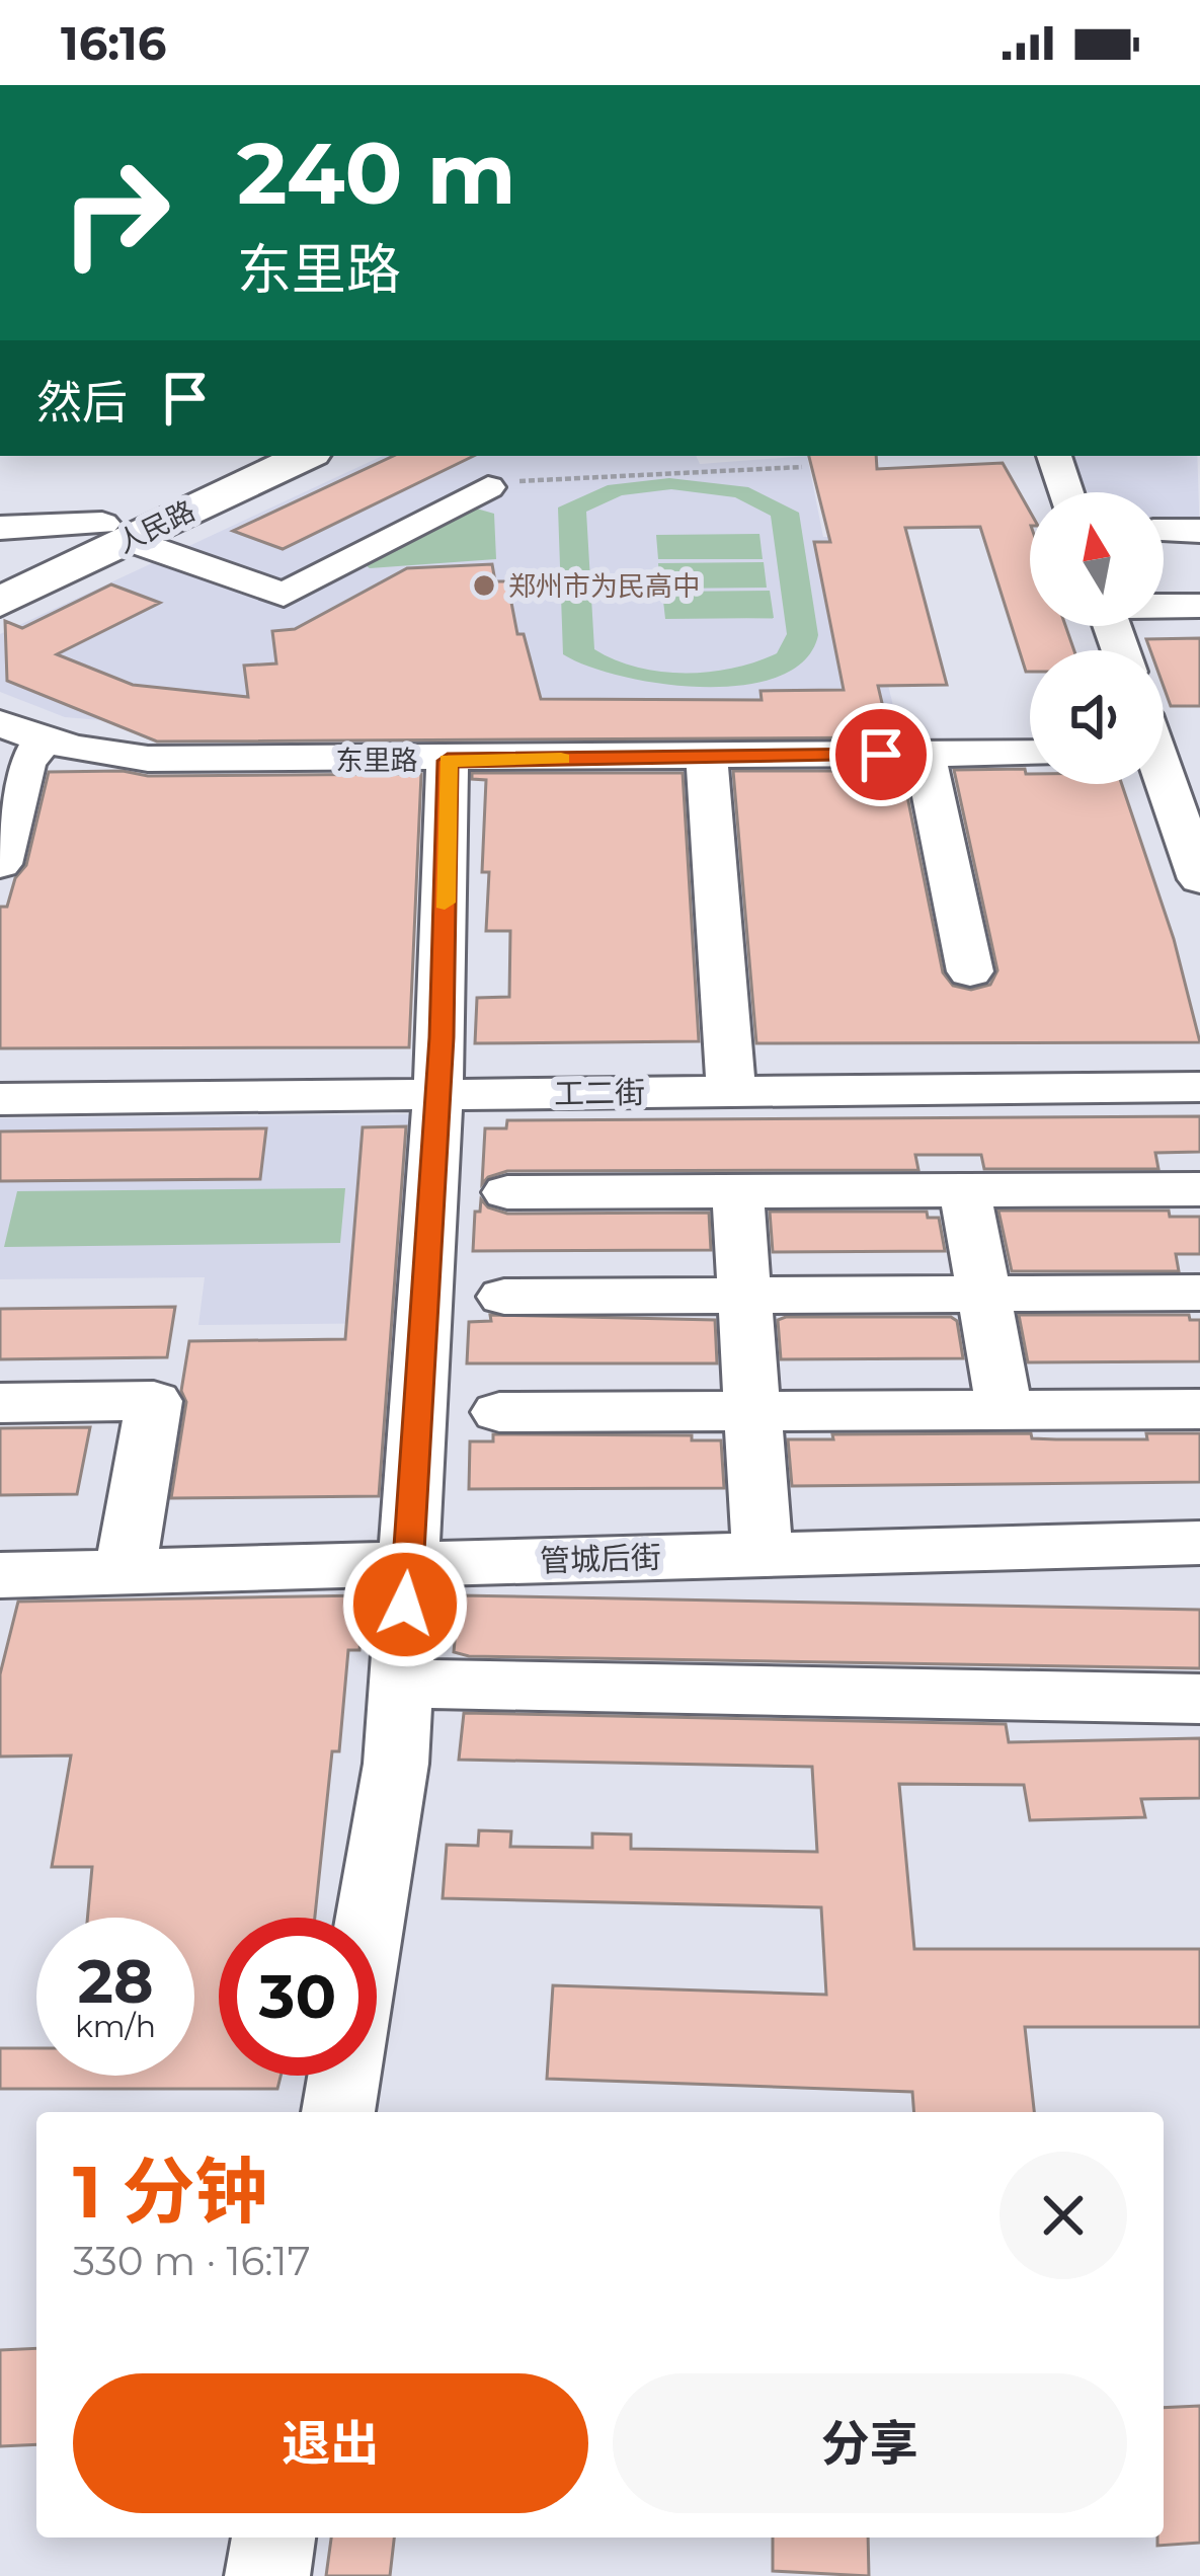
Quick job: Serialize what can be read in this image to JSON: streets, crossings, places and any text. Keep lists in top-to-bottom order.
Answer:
{
  "streets": {
    "main road": ["人民路"],
    "street": ["东里路", "工二街", "管城后街"]
  },
  "places": ["郑州市为民高中"],
  "north": "top",
  "page": {
    "status": "16:16",
    "turn": ["240 m", "东里路"],
    "then": "然后",
    "speed": "28 km/h",
    "limit": "30",
    "heading": ["1 分钟", "330 m · 16:17"],
    "buttons": ["退出", "分享"]
  }
}
